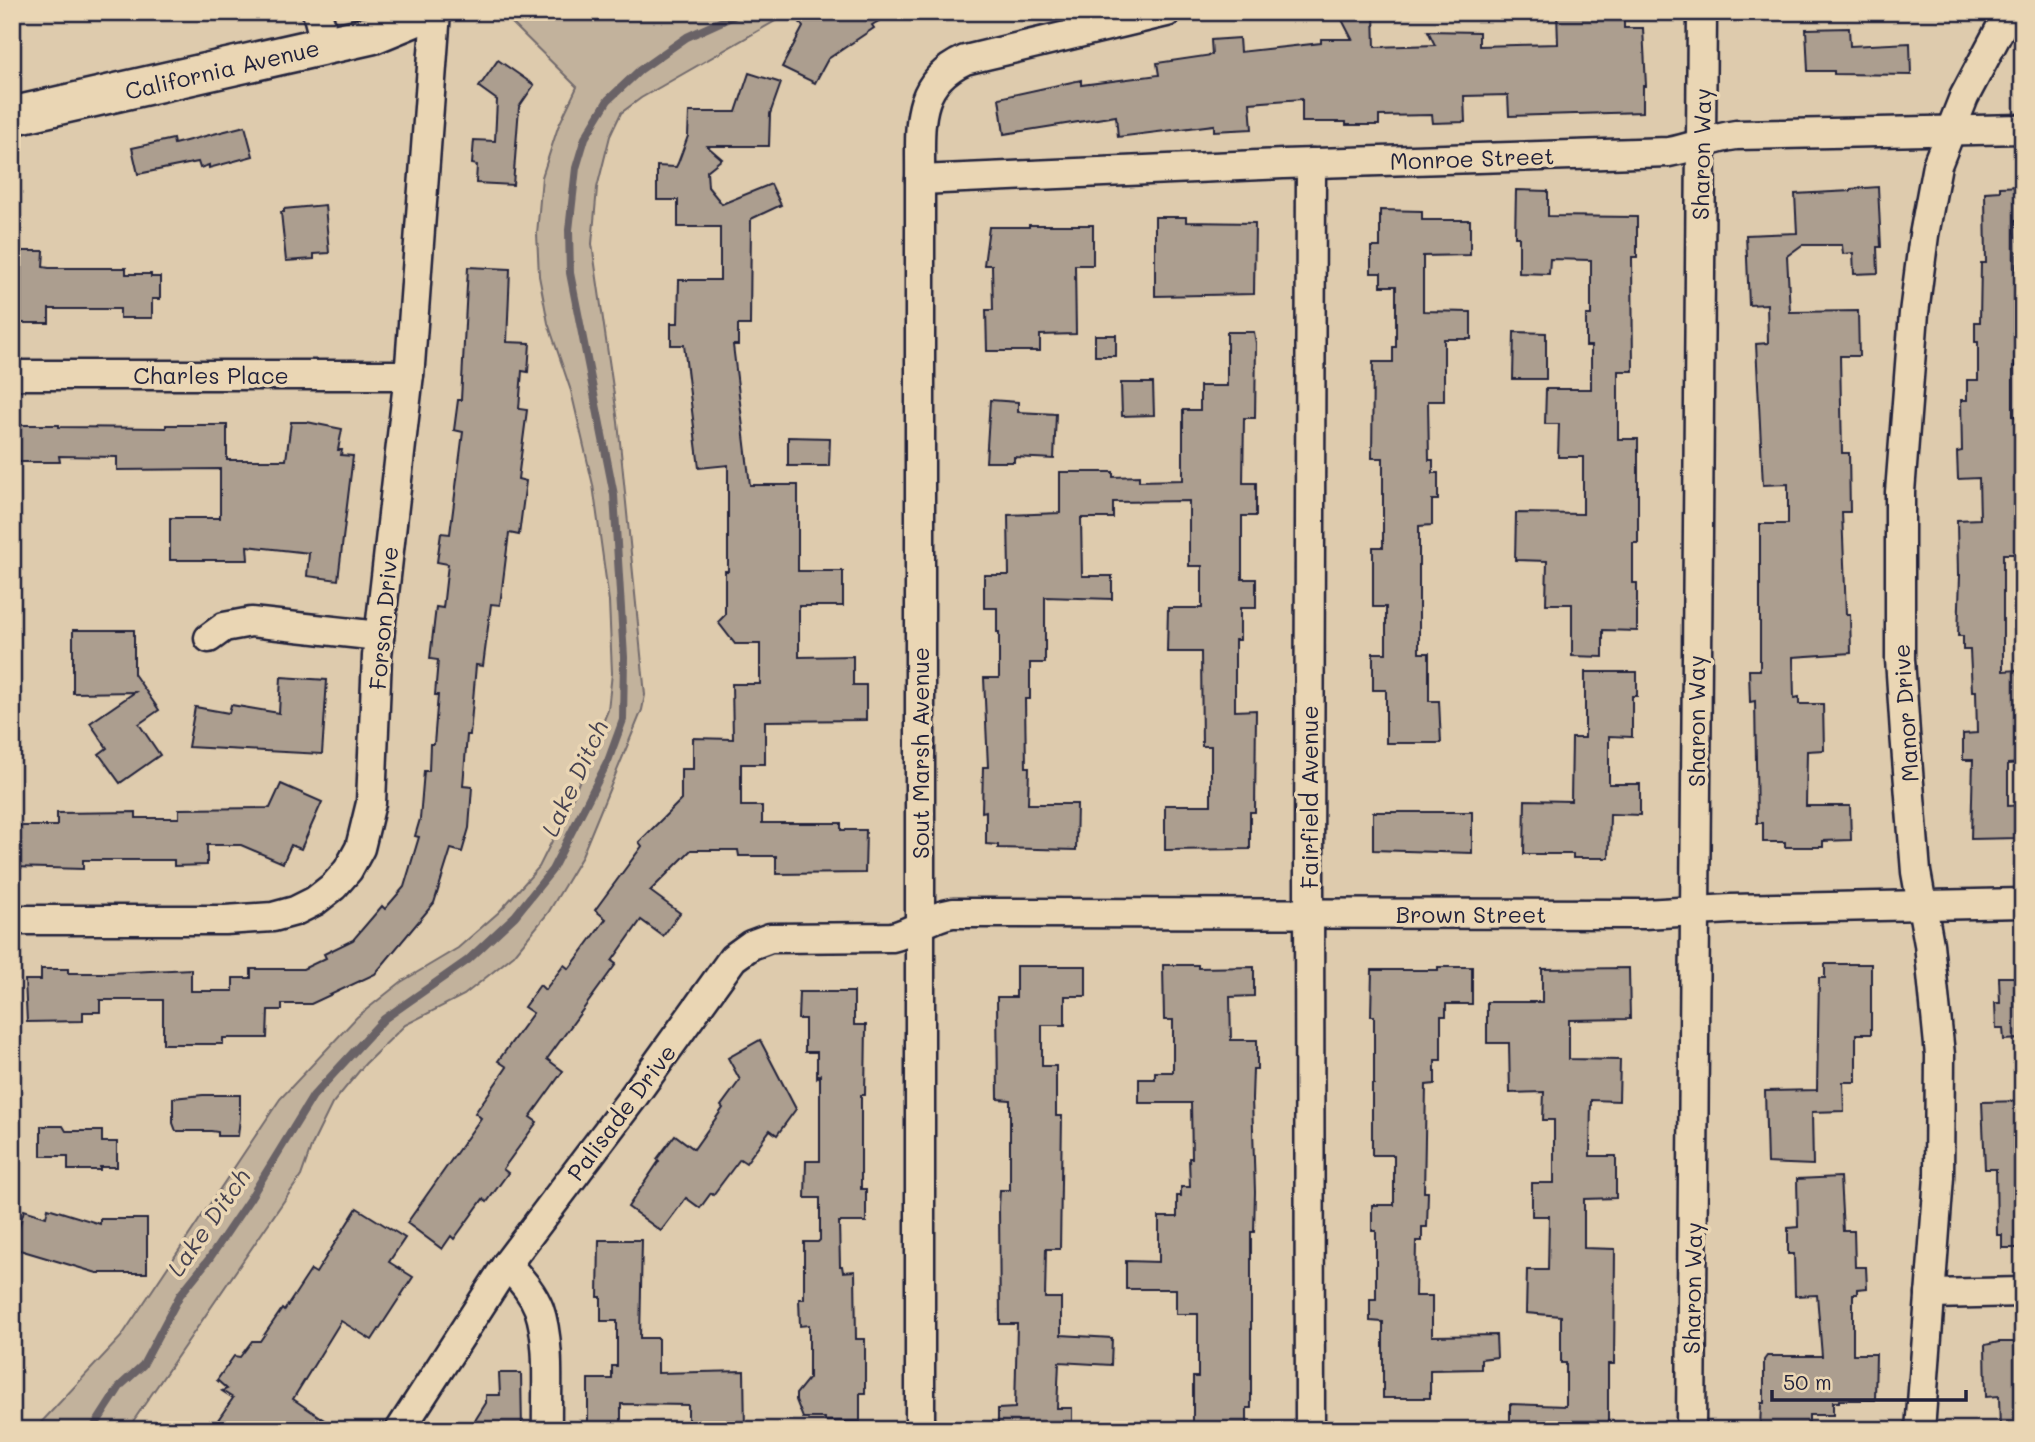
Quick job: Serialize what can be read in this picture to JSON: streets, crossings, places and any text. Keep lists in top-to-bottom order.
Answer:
{
  "streets": {
    "main road": ["California Avenue"],
    "street": [
      "Sharon Way",
      "Monroe Street",
      "Charles Place",
      "Forson Drive",
      "Manor Drive",
      "Sout Marsh Avenue",
      "Fairfield Avenue",
      "Brown Street",
      "Palisade Drive"
    ]
  },
  "crossings": [
    ["Sharon Way", "Monroe Street"],
    ["Sharon Way", "Brown Street"],
    ["Monroe Street", "Manor Drive"],
    ["Monroe Street", "Sout Marsh Avenue"],
    ["Monroe Street", "Fairfield Avenue"],
    ["Charles Place", "Forson Drive"],
    ["Manor Drive", "Brown Street"],
    ["Sout Marsh Avenue", "Brown Street"],
    ["Sout Marsh Avenue", "Palisade Drive"],
    ["Fairfield Avenue", "Brown Street"],
    ["Brown Street", "Palisade Drive"]
  ],
  "water": ["Lake Ditch"],
  "scale_bar": "50 m"
}
